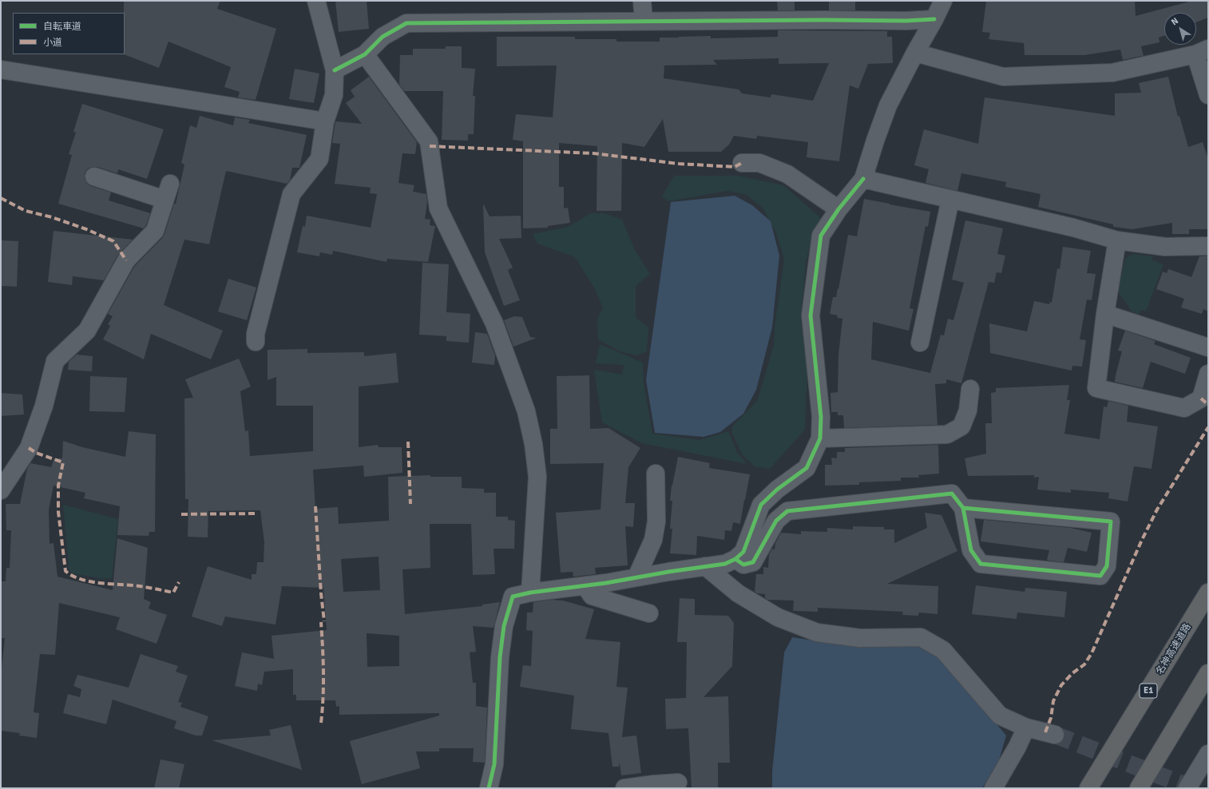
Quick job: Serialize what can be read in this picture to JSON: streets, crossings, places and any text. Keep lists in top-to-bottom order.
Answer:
{
  "streets": {
    "highway": ["名神高速道路", "E1"]
  },
  "legend": ["自転車道", "小道"],
  "north": "top left"
}
